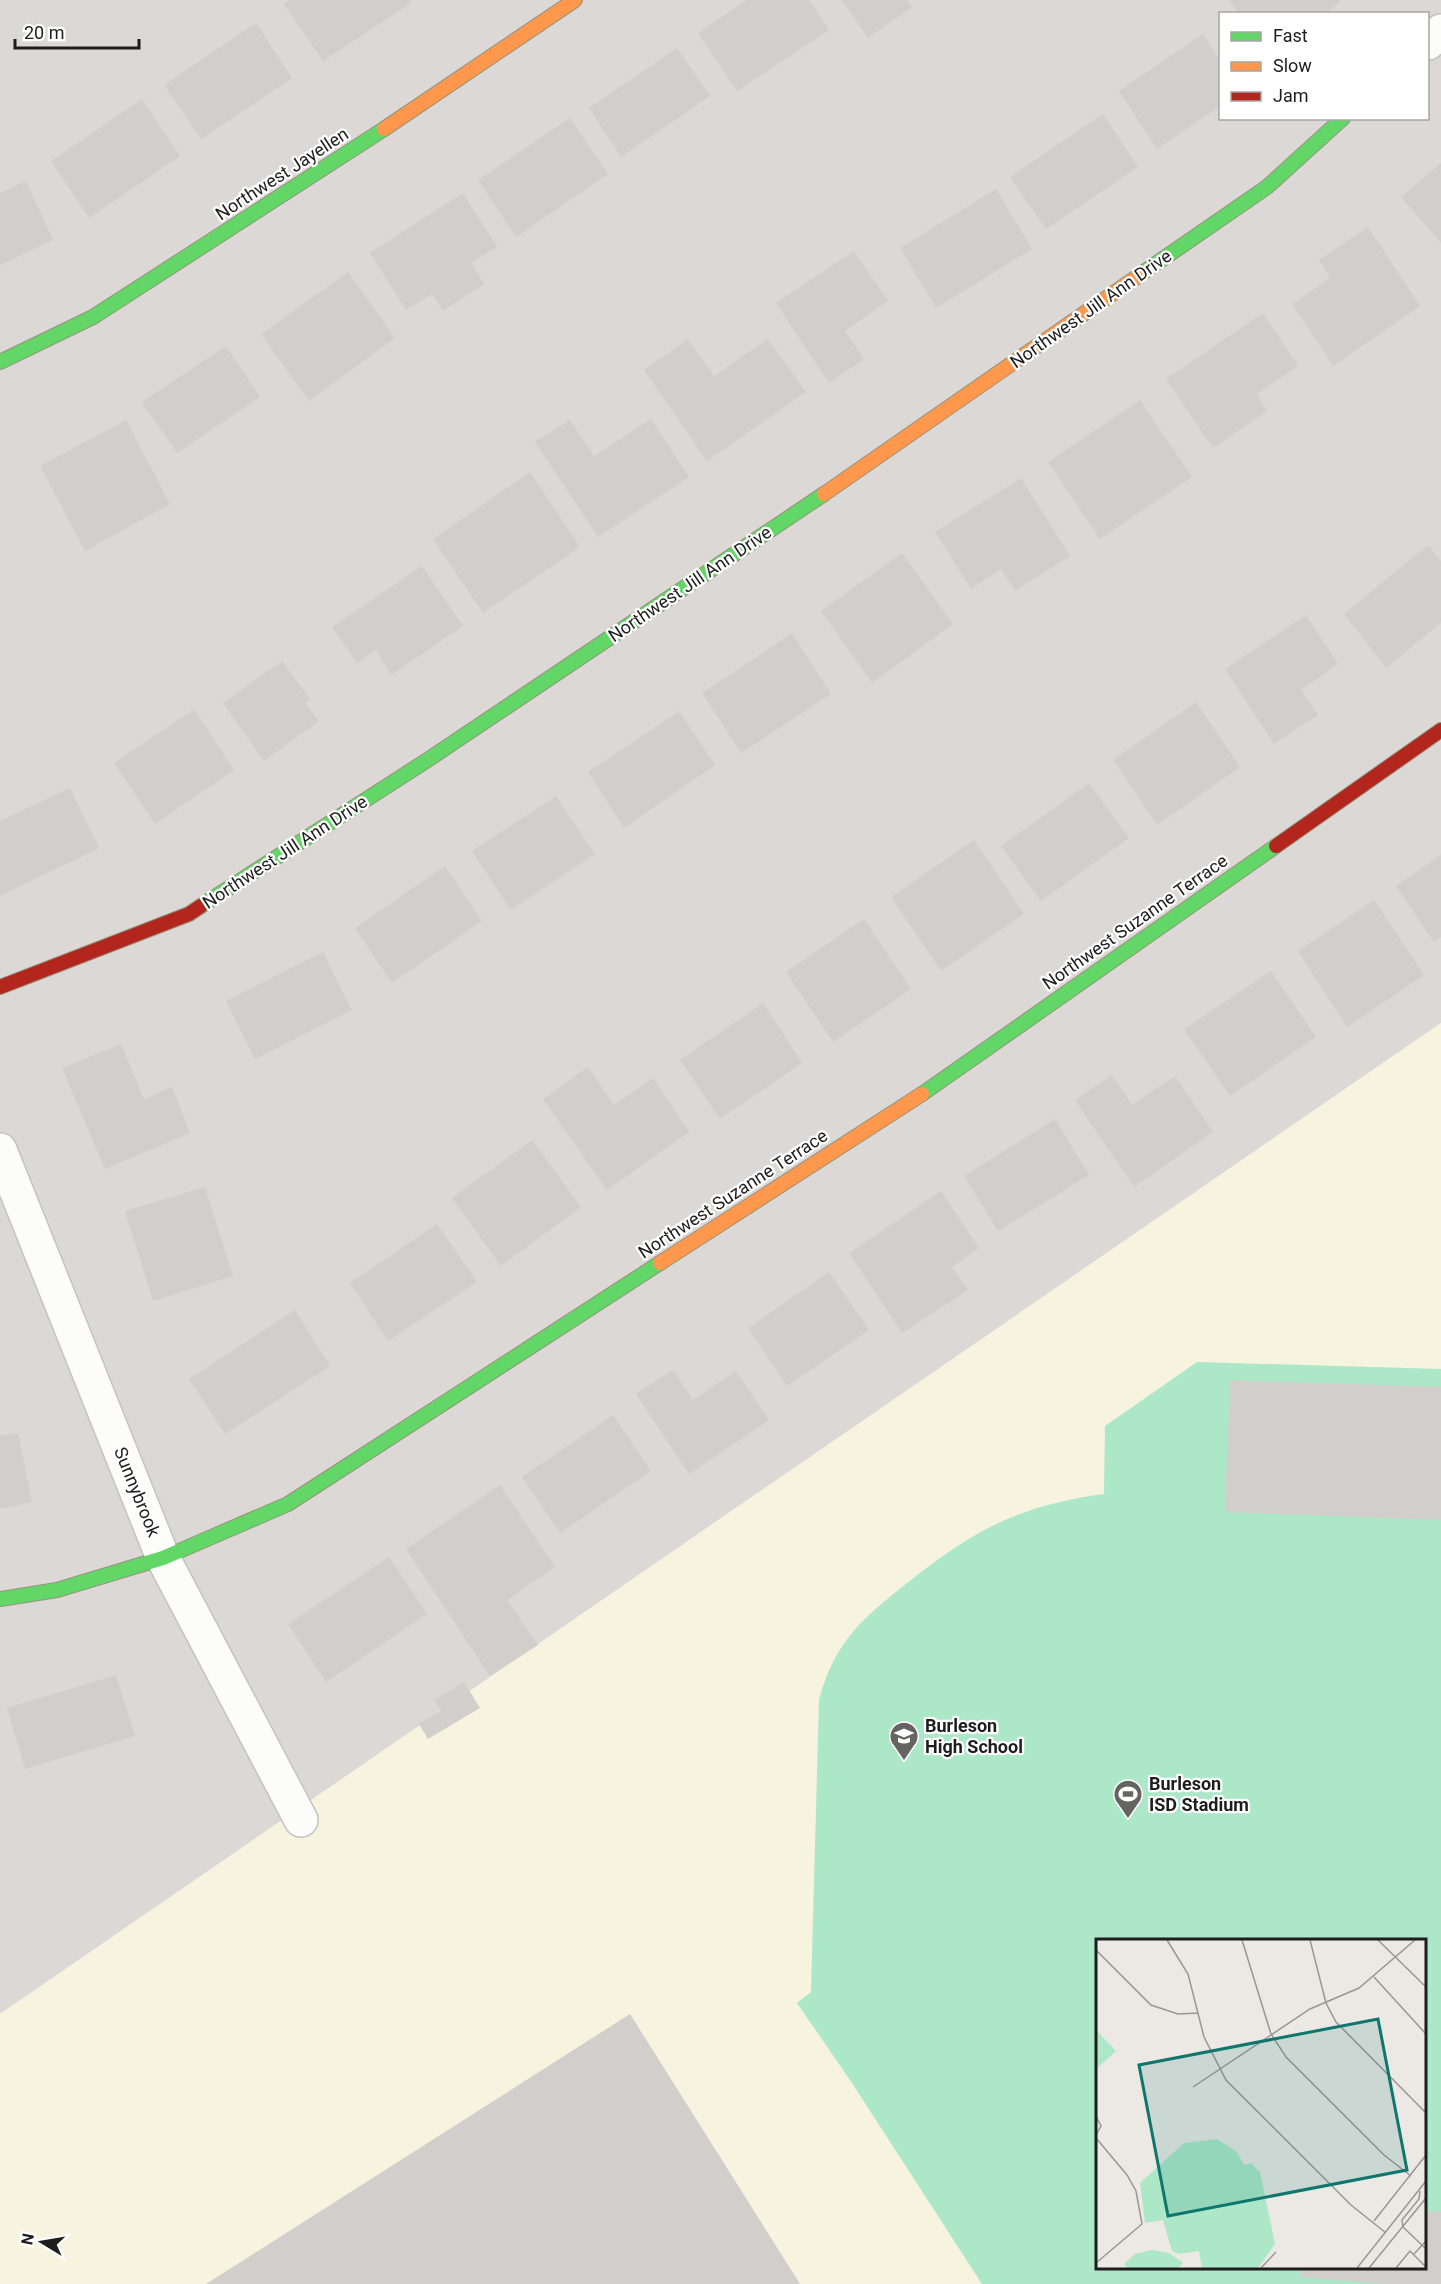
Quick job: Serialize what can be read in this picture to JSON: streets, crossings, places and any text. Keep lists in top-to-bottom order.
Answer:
{
  "streets": {
    "street": [
      "Northwest Jayellen",
      "Northwest Jill Ann Drive",
      "Northwest Suzanne Terrace",
      "Sunnybrook"
    ]
  },
  "crossings": [
    ["Northwest Suzanne Terrace", "Sunnybrook"]
  ],
  "places": {
    "school or university": ["Burleson High School"],
    "sports": ["Burleson ISD Stadium"]
  },
  "legend": ["Fast", "Slow", "Jam"],
  "scale_bar": "20 m",
  "north": "left"
}
